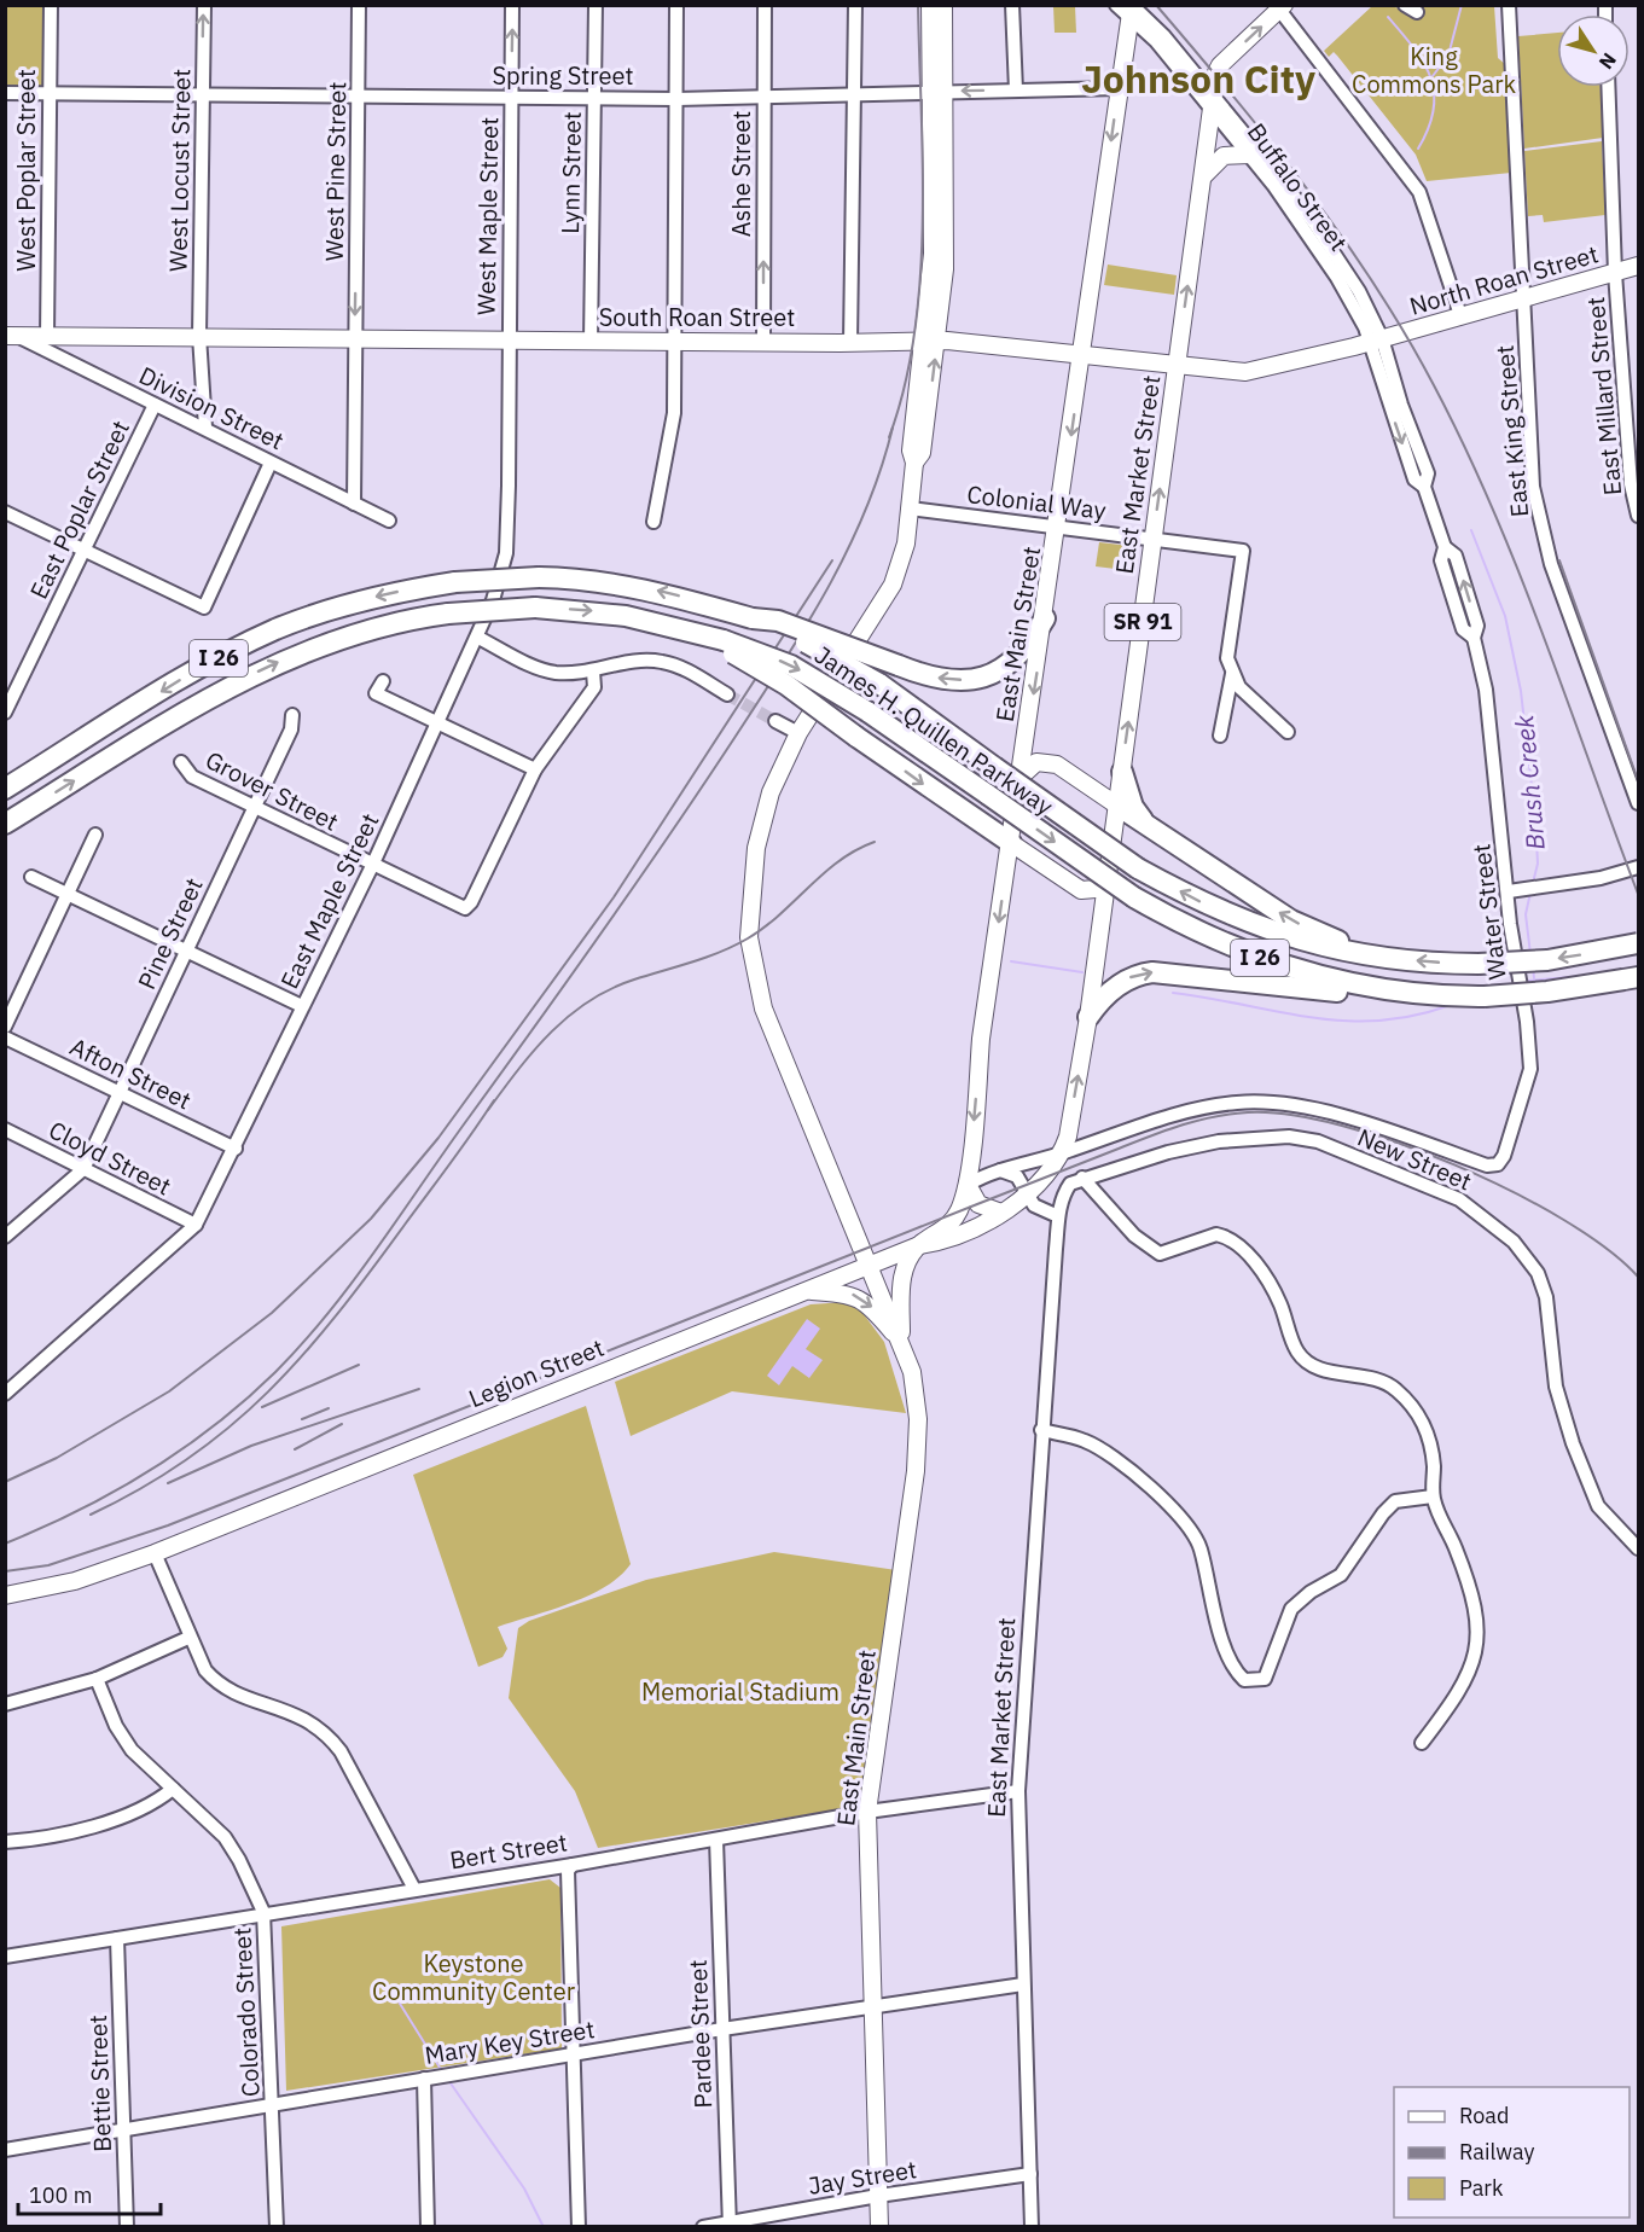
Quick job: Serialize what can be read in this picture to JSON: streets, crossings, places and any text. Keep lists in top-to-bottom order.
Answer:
{
  "streets": {
    "highway": ["I 26", "James H. Quillen Parkway"],
    "main road": [
      "North Roan Street",
      "South Roan Street",
      "East Market Street",
      "SR 91",
      "East Main Street",
      "Legion Street"
    ],
    "street": [
      "Spring Street",
      "West Poplar Street",
      "West Locust Street",
      "West Pine Street",
      "Lynn Street",
      "Ashe Street",
      "Buffalo Street",
      "West Maple Street",
      "East Millard Street",
      "Division Street",
      "East King Street",
      "Colonial Way",
      "East Poplar Street",
      "Grover Street",
      "East Maple Street",
      "Water Street",
      "Pine Street",
      "Afton Street",
      "Cloyd Street",
      "New Street",
      "Bert Street",
      "Colorado Street",
      "Pardee Street",
      "Mary Key Street",
      "Bettie Street",
      "Jay Street"
    ]
  },
  "crossings": [
    ["Spring Street", "West Poplar Street"],
    ["Spring Street", "West Locust Street"],
    ["Spring Street", "West Pine Street"],
    ["Spring Street", "Lynn Street"],
    ["Spring Street", "Ashe Street"],
    ["Spring Street", "West Maple Street"],
    ["Spring Street", "East Main Street"],
    ["West Poplar Street", "South Roan Street"],
    ["West Locust Street", "South Roan Street"],
    ["West Locust Street", "Division Street"],
    ["West Pine Street", "South Roan Street"],
    ["West Pine Street", "Division Street"],
    ["Lynn Street", "South Roan Street"],
    ["Ashe Street", "South Roan Street"],
    ["Buffalo Street", "North Roan Street"],
    ["Buffalo Street", "South Roan Street"],
    ["Buffalo Street", "East Market Street"],
    ["Buffalo Street", "SR 91"],
    ["Buffalo Street", "East Main Street"],
    ["Buffalo Street", "Water Street"],
    ["West Maple Street", "South Roan Street"],
    ["West Maple Street", "East Maple Street"],
    ["North Roan Street", "South Roan Street"],
    ["North Roan Street", "East Millard Street"],
    ["North Roan Street", "East King Street"],
    ["North Roan Street", "Water Street"],
    ["South Roan Street", "Division Street"],
    ["South Roan Street", "East Market Street"],
    ["South Roan Street", "East Main Street"],
    ["South Roan Street", "East Maple Street"],
    ["South Roan Street", "Water Street"],
    ["Division Street", "East Poplar Street"],
    ["East Market Street", "Colonial Way"],
    ["East Market Street", "SR 91"],
    ["East Market Street", "Water Street"],
    ["East Market Street", "Legion Street"],
    ["East Market Street", "Bert Street"],
    ["East Market Street", "Mary Key Street"],
    ["East Market Street", "Jay Street"],
    ["Colonial Way", "East Main Street"],
    ["East Main Street", "Legion Street"],
    ["East Main Street", "Bert Street"],
    ["East Main Street", "Mary Key Street"],
    ["East Main Street", "Jay Street"],
    ["I 26", "James H. Quillen Parkway"],
    ["Grover Street", "East Maple Street"],
    ["Grover Street", "Pine Street"],
    ["East Maple Street", "Afton Street"],
    ["East Maple Street", "Cloyd Street"],
    ["Water Street", "Legion Street"],
    ["Pine Street", "Afton Street"],
    ["Pine Street", "Cloyd Street"],
    ["Bert Street", "Colorado Street"],
    ["Bert Street", "Pardee Street"],
    ["Bert Street", "Bettie Street"],
    ["Colorado Street", "Mary Key Street"],
    ["Pardee Street", "Mary Key Street"],
    ["Pardee Street", "Jay Street"],
    ["Mary Key Street", "Bettie Street"]
  ],
  "one_way": ["West Pine Street", "East Market Street"],
  "districts": ["Johnson City"],
  "water": ["Brush Creek"],
  "parks": ["King Commons Park", "Memorial Stadium", "Keystone Community Center"],
  "legend": ["Road", "Railway", "Park"],
  "scale_bar": "100 m",
  "north": "bottom right"
}
